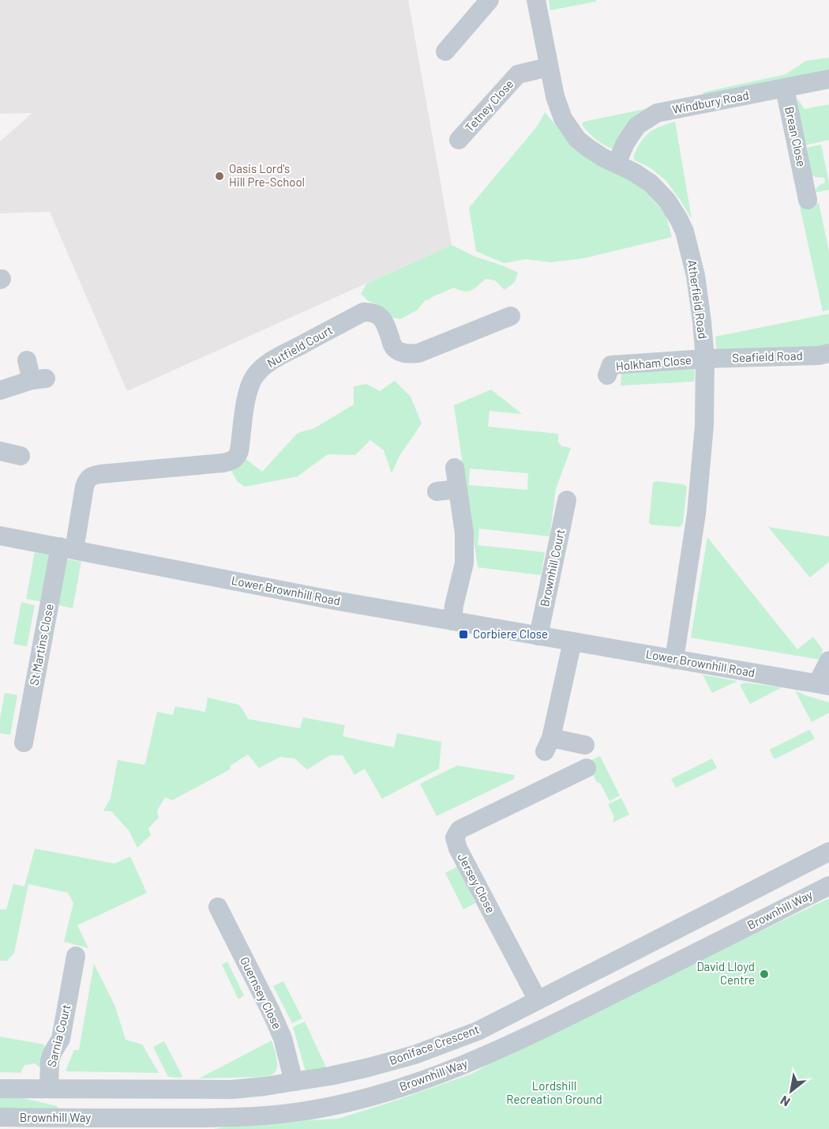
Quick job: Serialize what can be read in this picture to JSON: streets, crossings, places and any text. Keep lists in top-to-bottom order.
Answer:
{
  "streets": {
    "street": [
      "Windbury Road",
      "Tetney Close",
      "Brean Close",
      "Atherfield Road",
      "Nutfield Court",
      "Seafield Road",
      "Holkham Close",
      "Brownhill Court",
      "Lower Brownhill Road",
      "St Martins Close",
      "Jersey Close",
      "Brownhill Way",
      "Guernsey Close",
      "Sarnia Court",
      "Boniface Crescent"
    ]
  },
  "crossings": [
    ["Windbury Road", "Brean Close"],
    ["Windbury Road", "Atherfield Road"],
    ["Tetney Close", "Atherfield Road"],
    ["Atherfield Road", "Seafield Road"],
    ["Atherfield Road", "Holkham Close"],
    ["Atherfield Road", "Lower Brownhill Road"],
    ["Nutfield Court", "Lower Brownhill Road"],
    ["Nutfield Court", "St Martins Close"],
    ["Seafield Road", "Holkham Close"],
    ["Brownhill Court", "Lower Brownhill Road"],
    ["Lower Brownhill Road", "St Martins Close"],
    ["Jersey Close", "Boniface Crescent"],
    ["Guernsey Close", "Boniface Crescent"],
    ["Sarnia Court", "Boniface Crescent"]
  ],
  "parks": ["Lordshill Recreation Ground"],
  "places": {
    "other": ["Oasis Lord's Hill Pre-School", "David Lloyd Centre"],
    "transit": ["Corbiere Close"]
  },
  "north": "bottom left"
}
